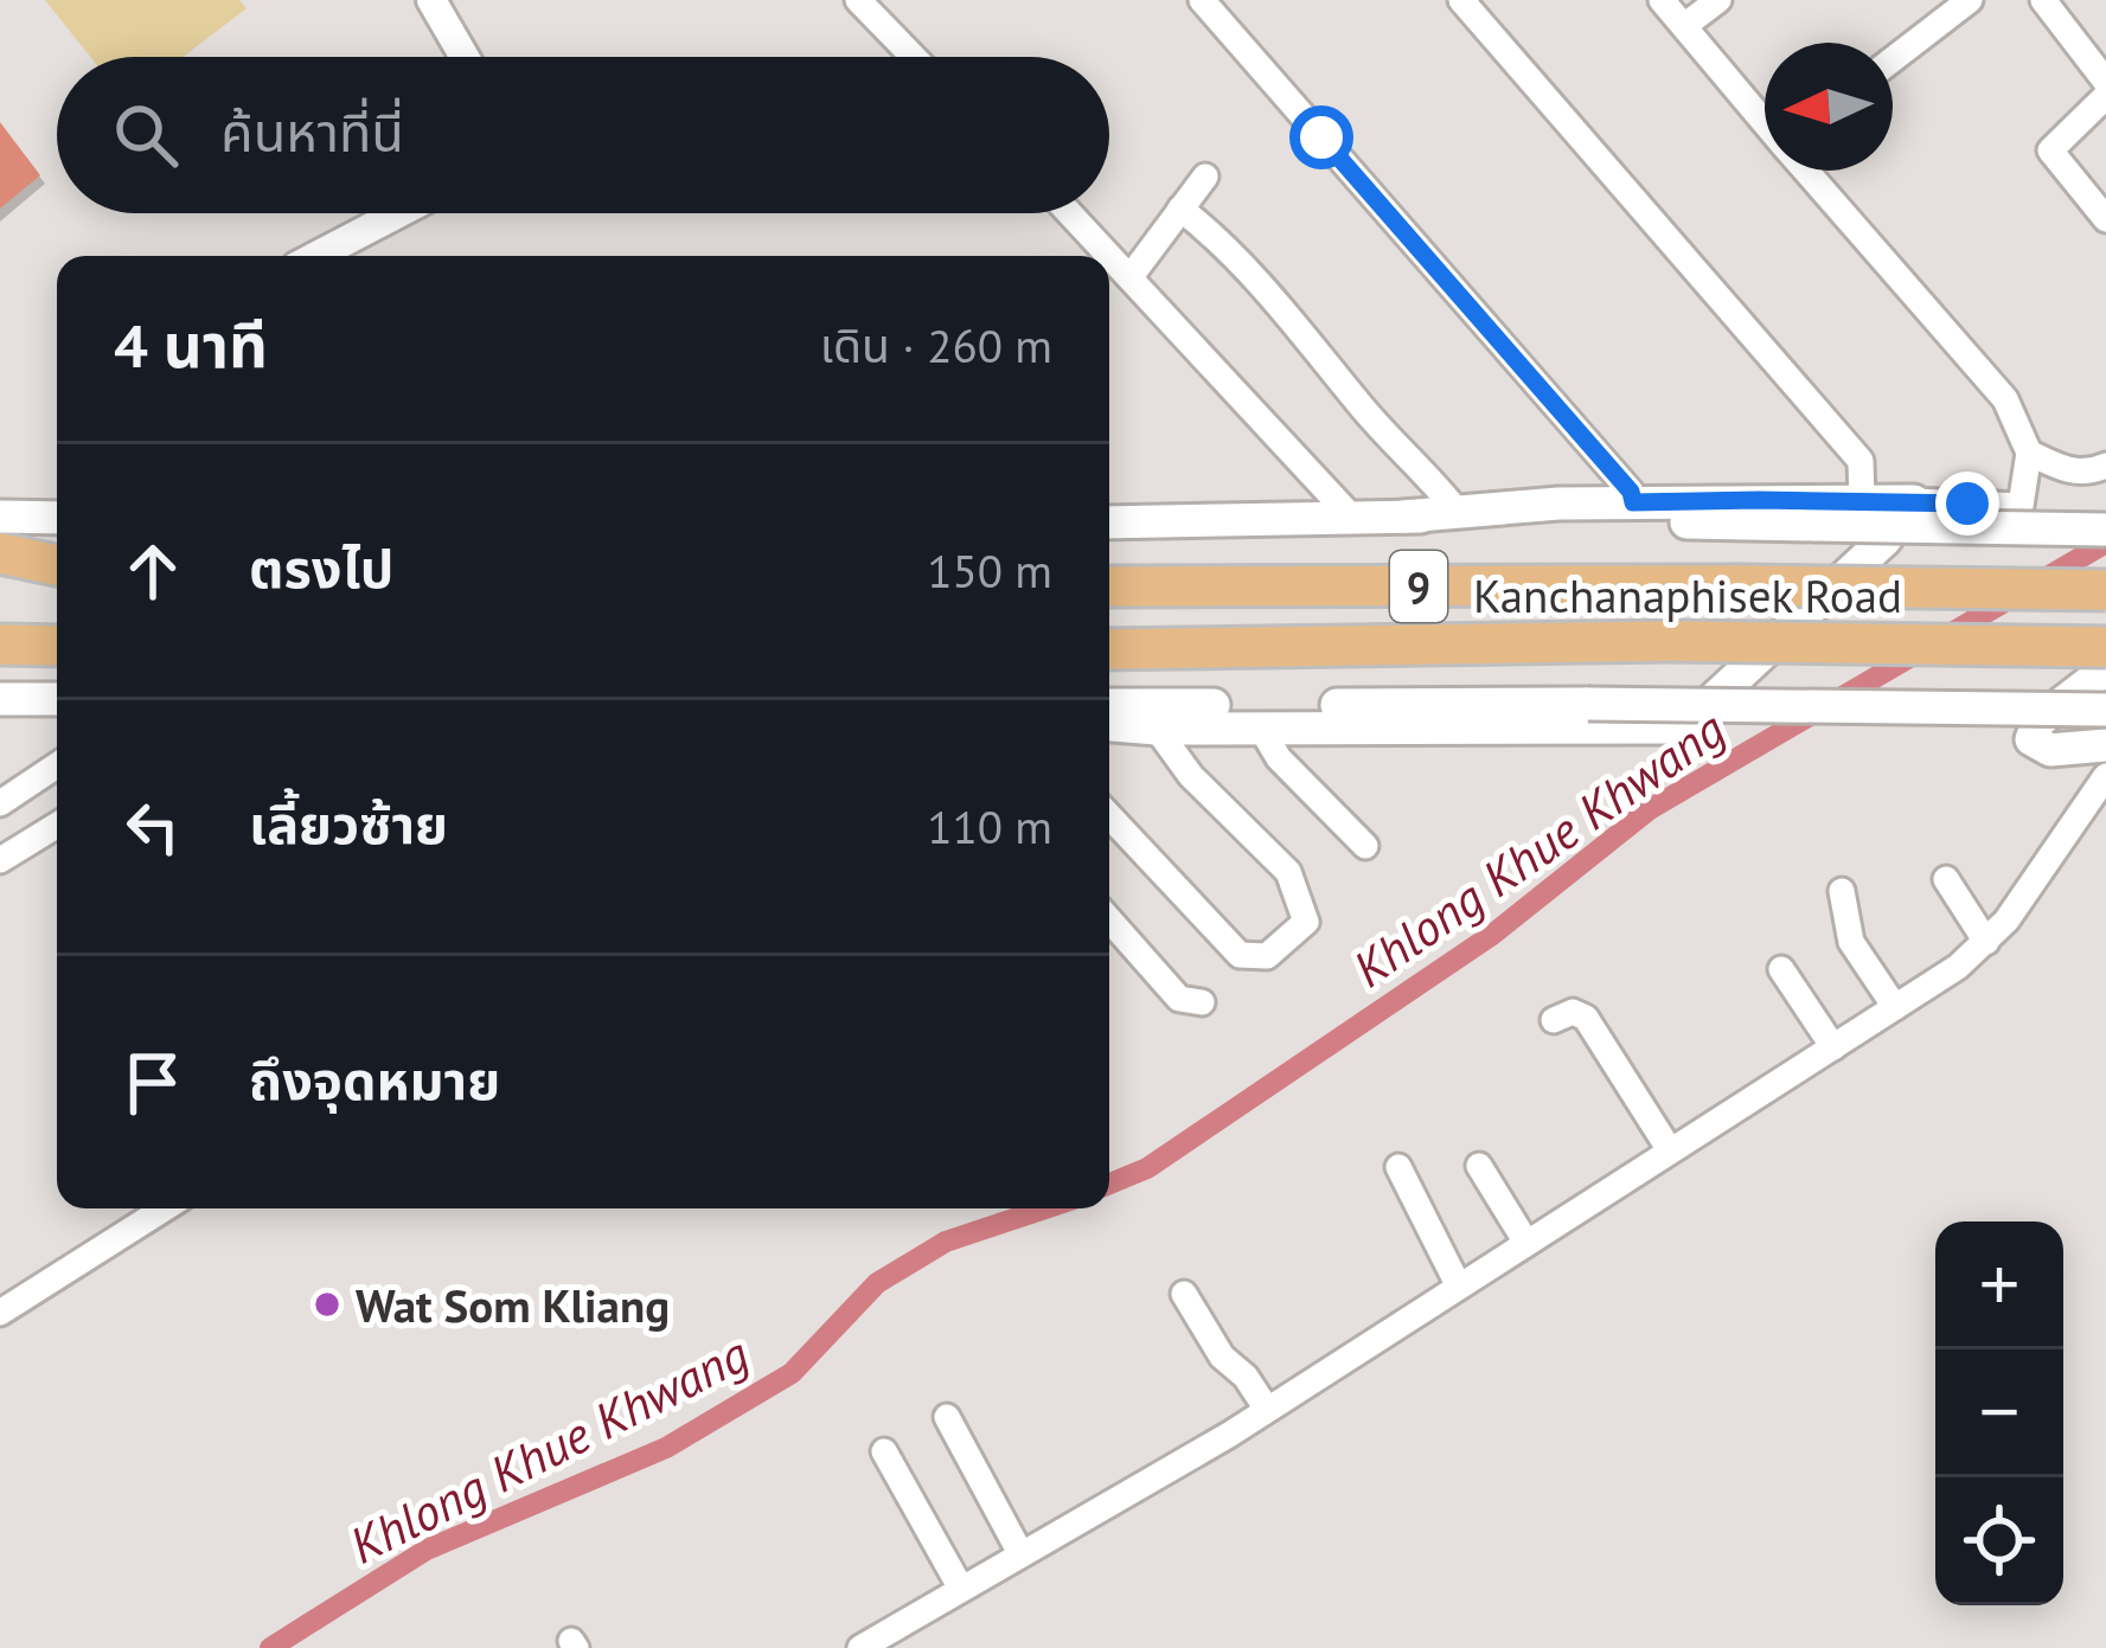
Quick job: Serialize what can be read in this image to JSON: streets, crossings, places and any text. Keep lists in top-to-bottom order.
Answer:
{
  "streets": {
    "highway": ["9", "Kanchanaphisek Road"]
  },
  "water": ["Khlong Khue Khwang"],
  "places": ["Wat Som Kliang"],
  "north": "left",
  "page": {
    "search": "ค้นหาที่นี่",
    "heading": ["4 นาที", "เดิน · 260 m"],
    "list": [
      ["ตรงไป", "150 m"],
      ["เลี้ยวซ้าย", "110 m"],
      "ถึงจุดหมาย"
    ],
    "map_buttons": ["+", "−"]
  }
}
